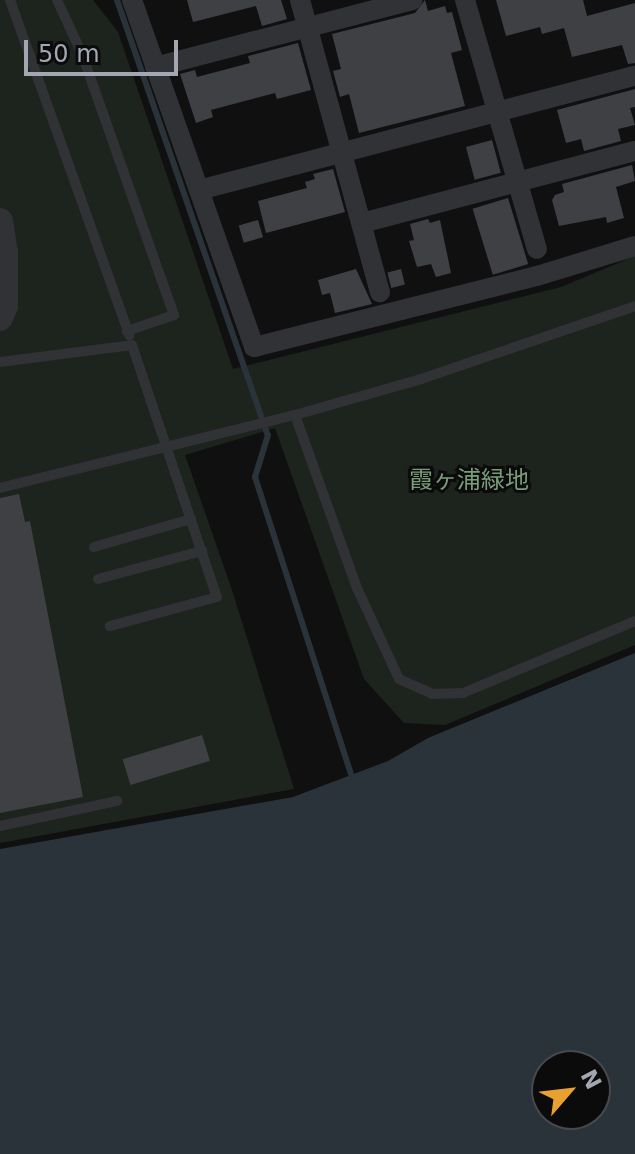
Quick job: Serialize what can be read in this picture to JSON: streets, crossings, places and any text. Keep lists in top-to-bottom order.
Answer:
{
  "parks": ["霞ヶ浦緑地"],
  "scale_bar": "50 m",
  "north": "top right"
}
